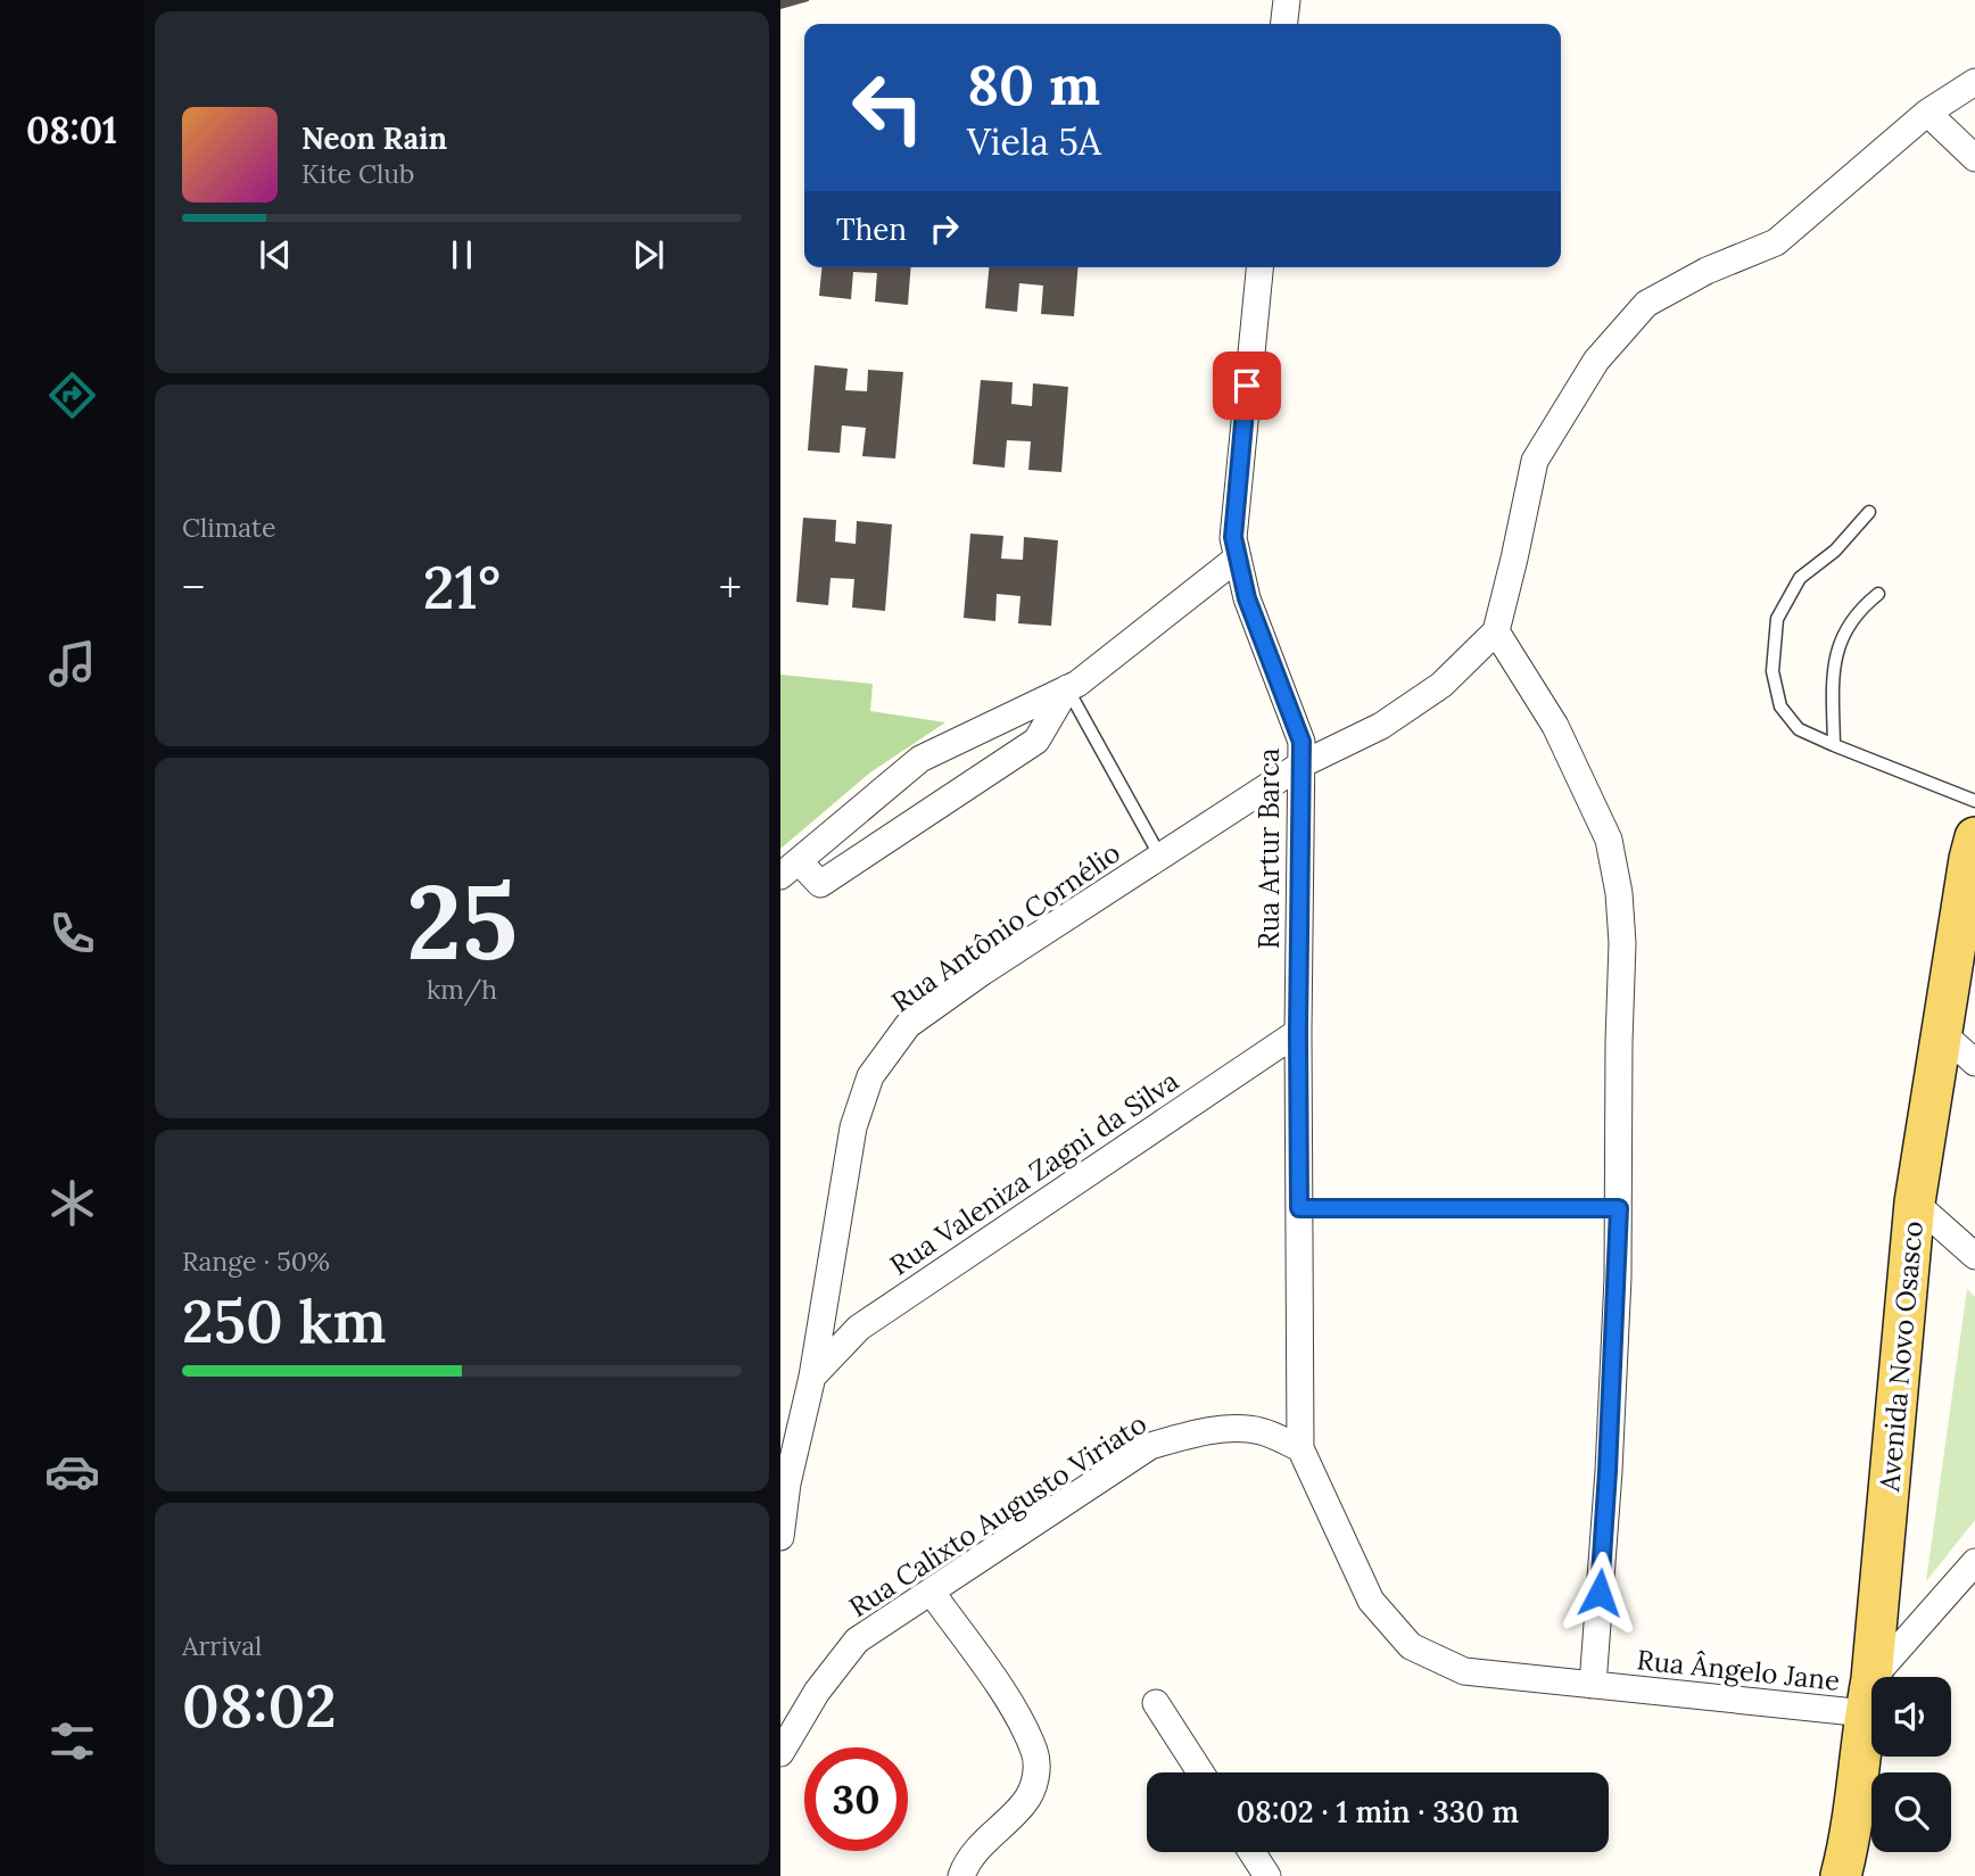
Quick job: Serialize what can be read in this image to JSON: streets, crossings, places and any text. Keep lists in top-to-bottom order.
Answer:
{
  "streets": {
    "main road": ["Avenida Novo Osasco"],
    "street": [
      "Rua Artur Barca",
      "Rua Antônio Cornélio",
      "Rua Valeniza Zagni da Silva",
      "Rua Calixto Augusto Viriato",
      "Rua Ângelo Jane"
    ]
  },
  "crossings": [
    ["Rua Artur Barca", "Rua Antônio Cornélio"],
    ["Rua Artur Barca", "Rua Valeniza Zagni da Silva"],
    ["Rua Artur Barca", "Rua Calixto Augusto Viriato"],
    ["Rua Artur Barca", "Rua Ângelo Jane"],
    ["Rua Antônio Cornélio", "Rua Valeniza Zagni da Silva"],
    ["Avenida Novo Osasco", "Rua Ângelo Jane"],
    ["Rua Calixto Augusto Viriato", "Rua Ângelo Jane"]
  ],
  "page": {
    "tabs": "08:01",
    "turn": ["80 m", "Viela 5A"],
    "song": ["Neon Rain", "Kite Club"],
    "then": "Then",
    "tile": [
      "Climate",
      ["25", "km/h"],
      ["Range · 50%", "250 km"],
      ["Arrival", "08:02"]
    ],
    "heat": ["−", "21°", "+"],
    "limit": "30",
    "trip": "08:02 · 1 min · 330 m"
  }
}
